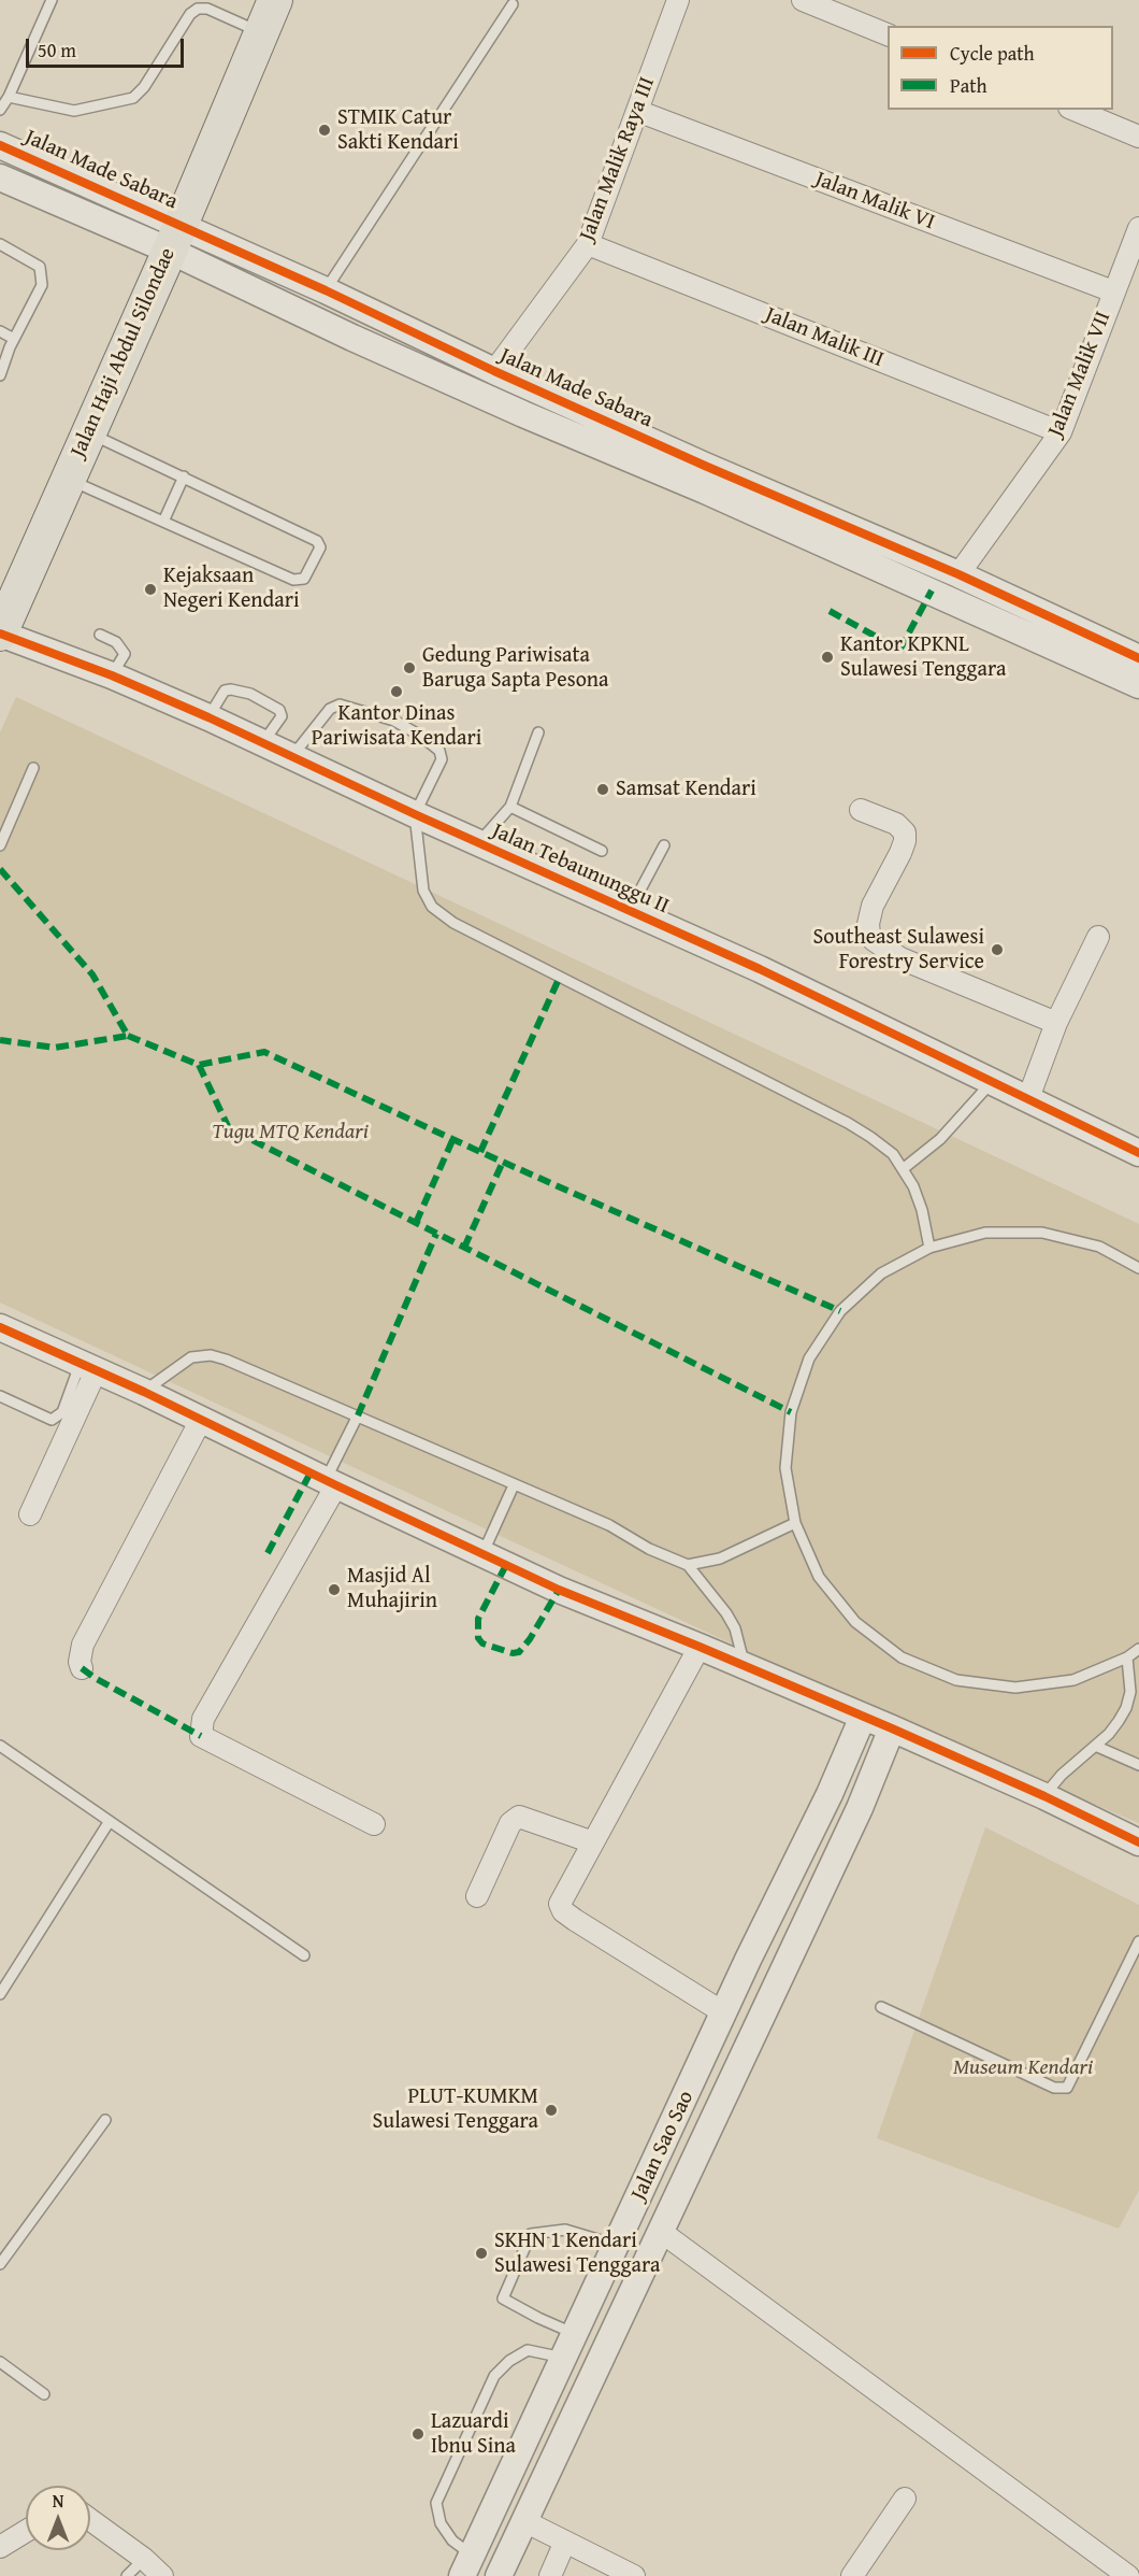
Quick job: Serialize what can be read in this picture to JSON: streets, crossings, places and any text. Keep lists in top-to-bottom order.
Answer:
{
  "streets": {
    "highway": ["Jalan Haji Abdul Silondae"],
    "street": [
      "Jalan Malik Raya III",
      "Jalan Made Sabara",
      "Jalan Malik VI",
      "Jalan Malik III",
      "Jalan Malik VII",
      "Jalan Tebaununggu II",
      "Jalan Sao Sao"
    ]
  },
  "crossings": [
    ["Jalan Malik Raya III", "Jalan Made Sabara"],
    ["Jalan Malik Raya III", "Jalan Malik VI"],
    ["Jalan Malik Raya III", "Jalan Malik III"],
    ["Jalan Made Sabara", "Jalan Haji Abdul Silondae"],
    ["Jalan Made Sabara", "Jalan Malik VII"],
    ["Jalan Malik VI", "Jalan Malik VII"],
    ["Jalan Malik III", "Jalan Malik VII"],
    ["Jalan Haji Abdul Silondae", "Jalan Tebaununggu II"]
  ],
  "parks": ["Tugu MTQ Kendari", "Museum Kendari"],
  "places": [
    "STMIK Catur Sakti Kendari",
    "Kejaksaan Negeri Kendari",
    "Kantor KPKNL Sulawesi Tenggara",
    "Gedung Pariwisata Baruga Sapta Pesona",
    "Kantor Dinas Pariwisata Kendari",
    "Samsat Kendari",
    "Southeast Sulawesi Forestry Service",
    "Masjid Al Muhajirin",
    "PLUT-KUMKM Sulawesi Tenggara",
    "SKHN 1 Kendari Sulawesi Tenggara",
    "Lazuardi Ibnu Sina"
  ],
  "legend": ["Cycle path", "Path"],
  "scale_bar": "50 m",
  "north": "top"
}
